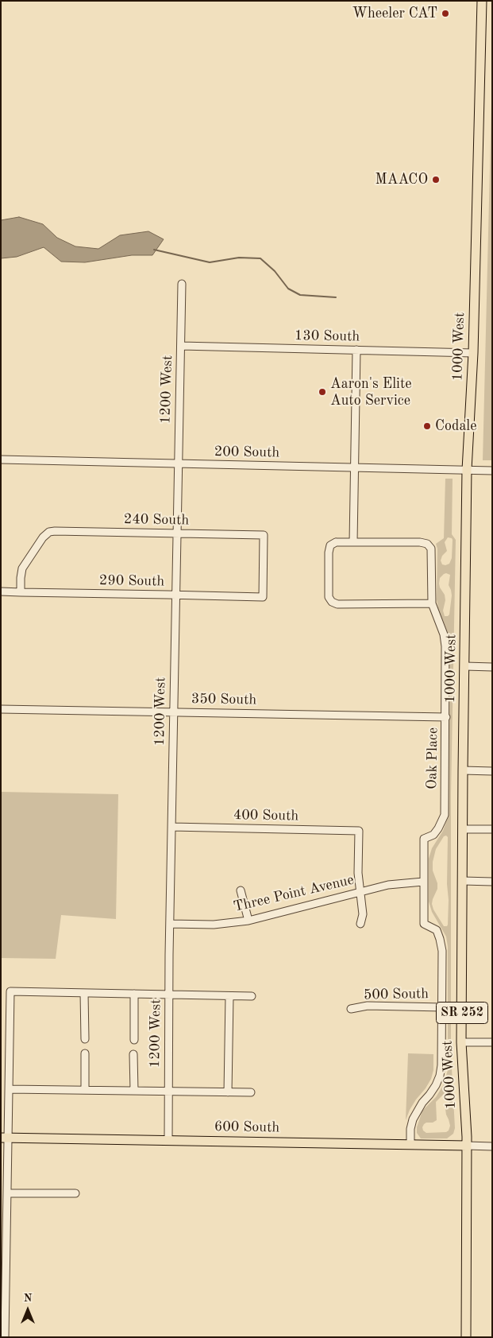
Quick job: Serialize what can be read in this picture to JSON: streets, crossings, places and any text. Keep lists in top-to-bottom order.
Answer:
{
  "streets": {
    "main road": ["1000 West", "SR 252", "600 South"],
    "street": [
      "130 South",
      "1200 West",
      "200 South",
      "240 South",
      "290 South",
      "350 South",
      "Oak Place",
      "400 South",
      "Three Point Avenue",
      "500 South"
    ]
  },
  "crossings": [
    ["130 South", "1000 West"],
    ["130 South", "1200 West"],
    ["1000 West", "200 South"],
    ["1000 West", "600 South"],
    ["1200 West", "200 South"],
    ["1200 West", "240 South"],
    ["1200 West", "290 South"],
    ["1200 West", "350 South"],
    ["1200 West", "400 South"],
    ["1200 West", "Three Point Avenue"],
    ["1200 West", "600 South"],
    ["240 South", "290 South"],
    ["350 South", "Oak Place"],
    ["Oak Place", "Three Point Avenue"],
    ["400 South", "Three Point Avenue"]
  ],
  "places": [
    "Wheeler CAT",
    "MAACO",
    "Aaron's Elite Auto Service",
    "Codale"
  ],
  "north": "top"
}
